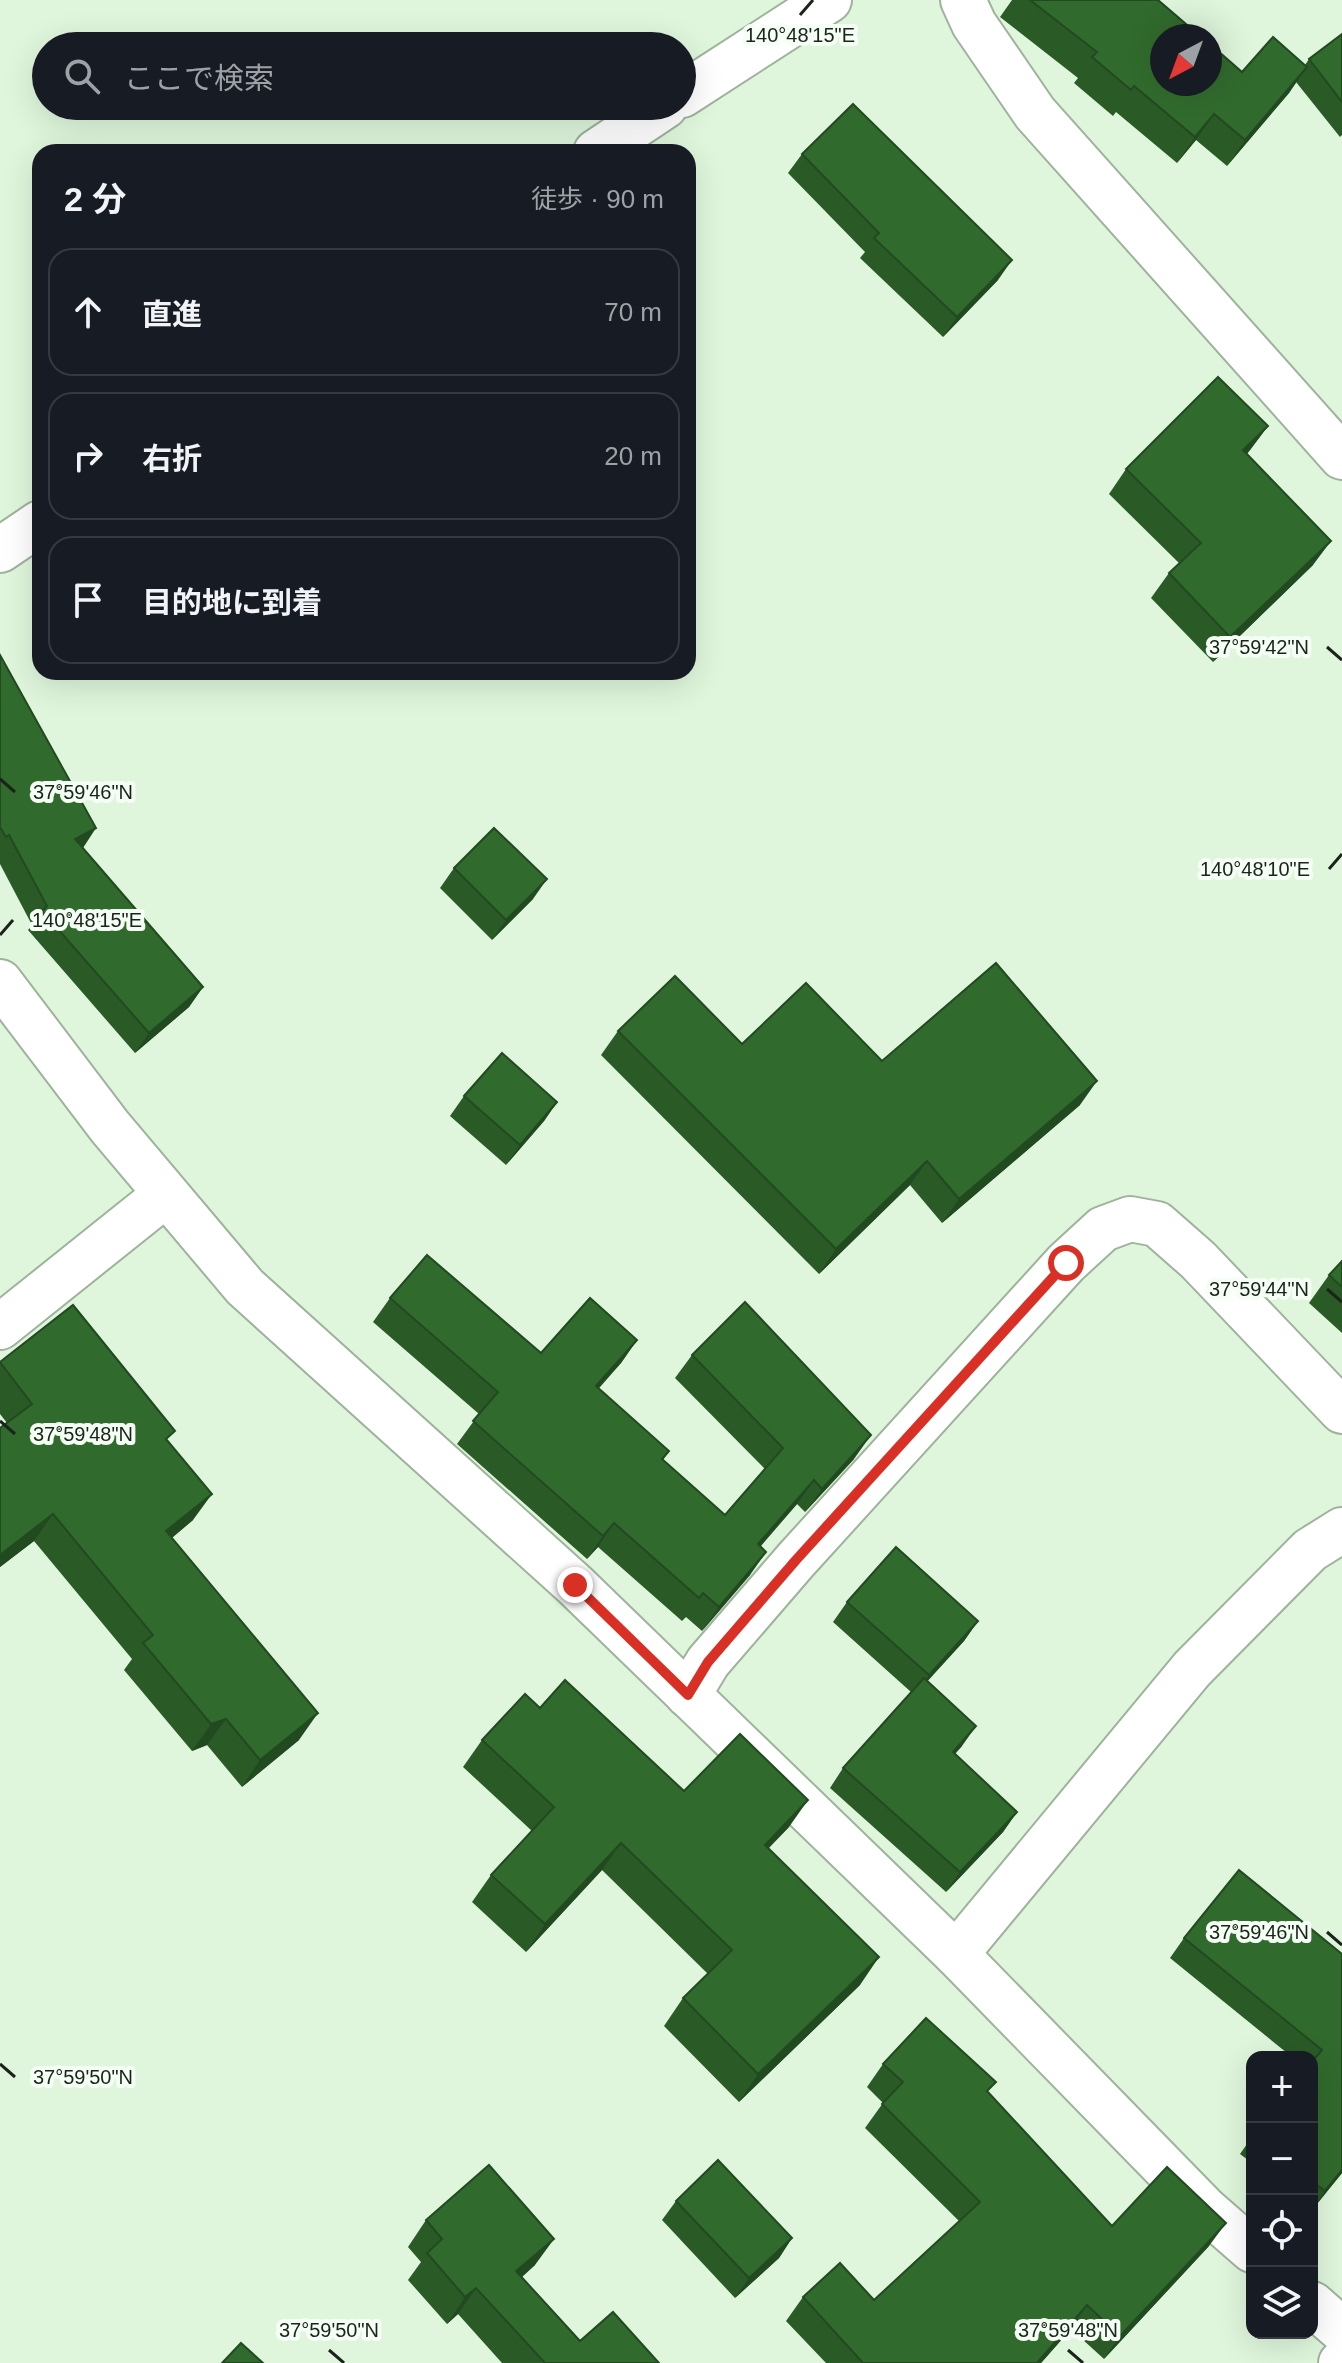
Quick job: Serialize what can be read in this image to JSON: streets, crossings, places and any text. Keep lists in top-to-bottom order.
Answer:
{
  "north": "bottom left",
  "page": {
    "search": "ここで検索",
    "heading": ["2 分", "徒歩 · 90 m"],
    "list": [
      ["直進", "70 m"],
      ["右折", "20 m"],
      "目的地に到着"
    ],
    "map_buttons": ["+", "−"]
  },
  "coordinates": [
    "140°48'15\"E",
    "37°59'42\"N",
    "37°59'46\"N",
    "140°48'10\"E",
    "37°59'44\"N",
    "37°59'48\"N",
    "37°59'50\"N"
  ]
}
